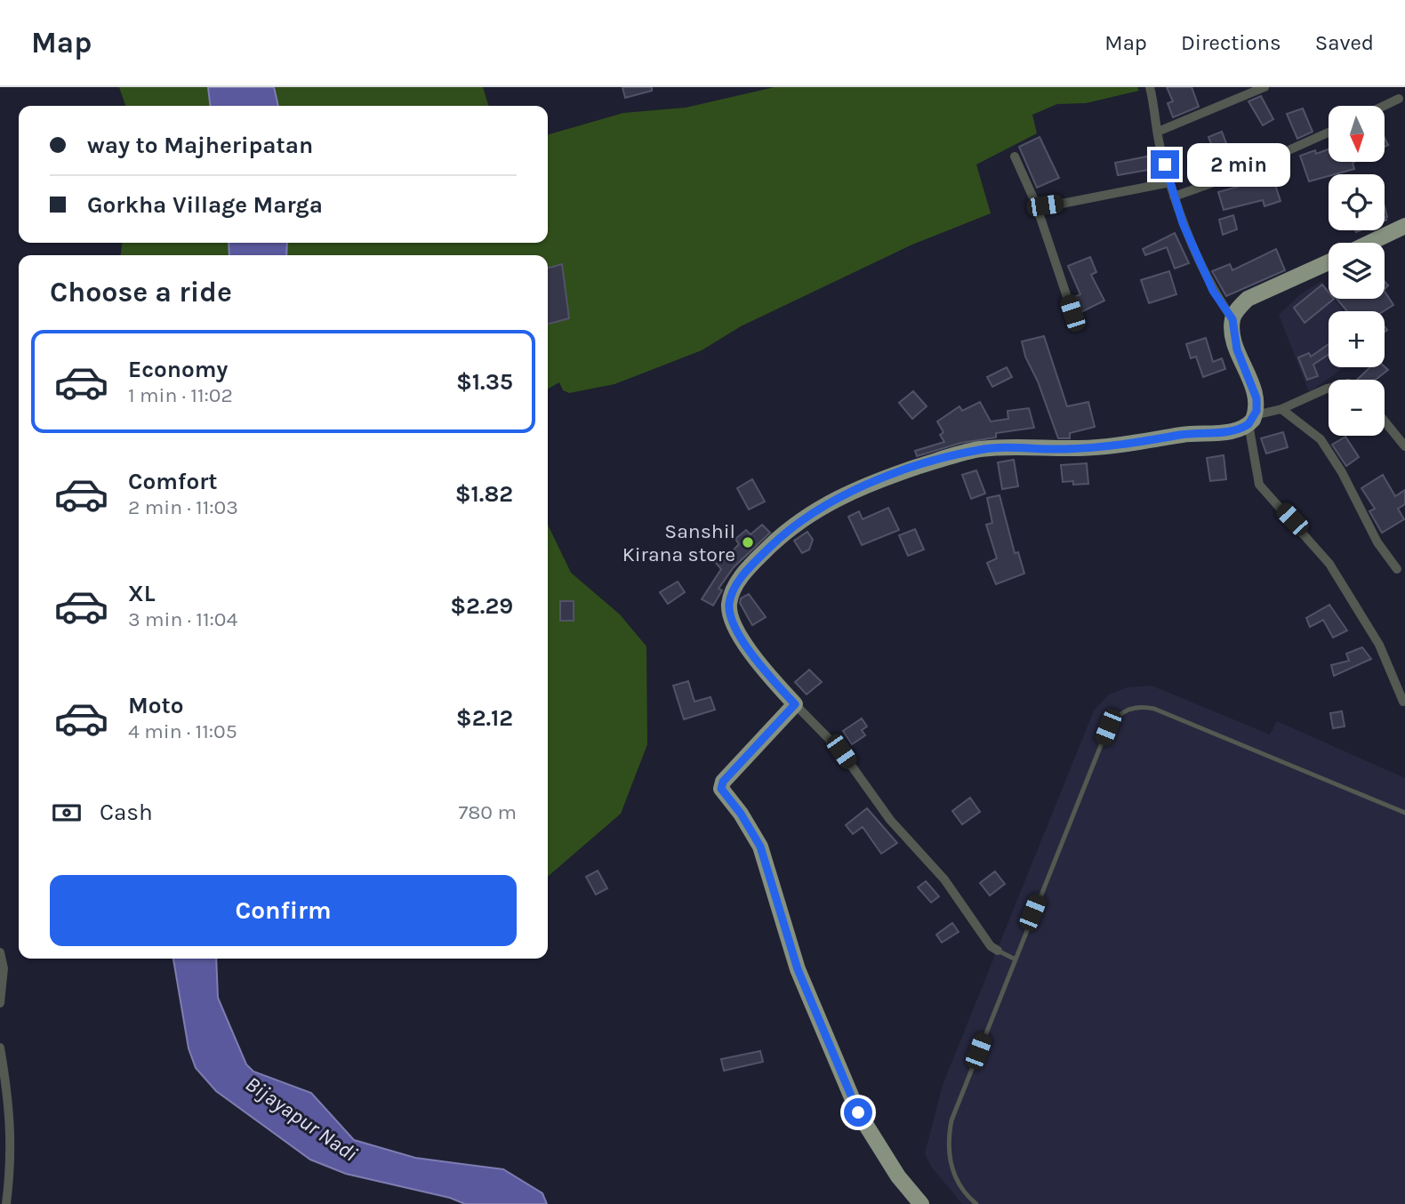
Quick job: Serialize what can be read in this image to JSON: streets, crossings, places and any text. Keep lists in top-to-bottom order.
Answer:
{
  "water": ["Bijayapur Nadi"],
  "places": ["Sanshil Kirana store"],
  "north": "bottom",
  "page": {
    "header": "Map",
    "nav": ["Map", "Directions", "Saved"],
    "map_buttons": ["+", "−"],
    "banner": ["way to Majheripatan", "Gorkha Village Marga"],
    "bubble": "2 min",
    "heading": "Choose a ride",
    "list": [
      {
        "name": "Economy",
        "note": "1 min · 11:02",
        "value": "$1.35"
      },
      {
        "name": "Comfort",
        "note": "2 min · 11:03",
        "value": "$1.82"
      },
      {
        "name": "XL",
        "note": "3 min · 11:04",
        "value": "$2.29"
      },
      {
        "name": "Moto",
        "note": "4 min · 11:05",
        "value": "$2.12"
      }
    ],
    "pay": ["Cash", "780 m"],
    "buttons": "Confirm"
  }
}
